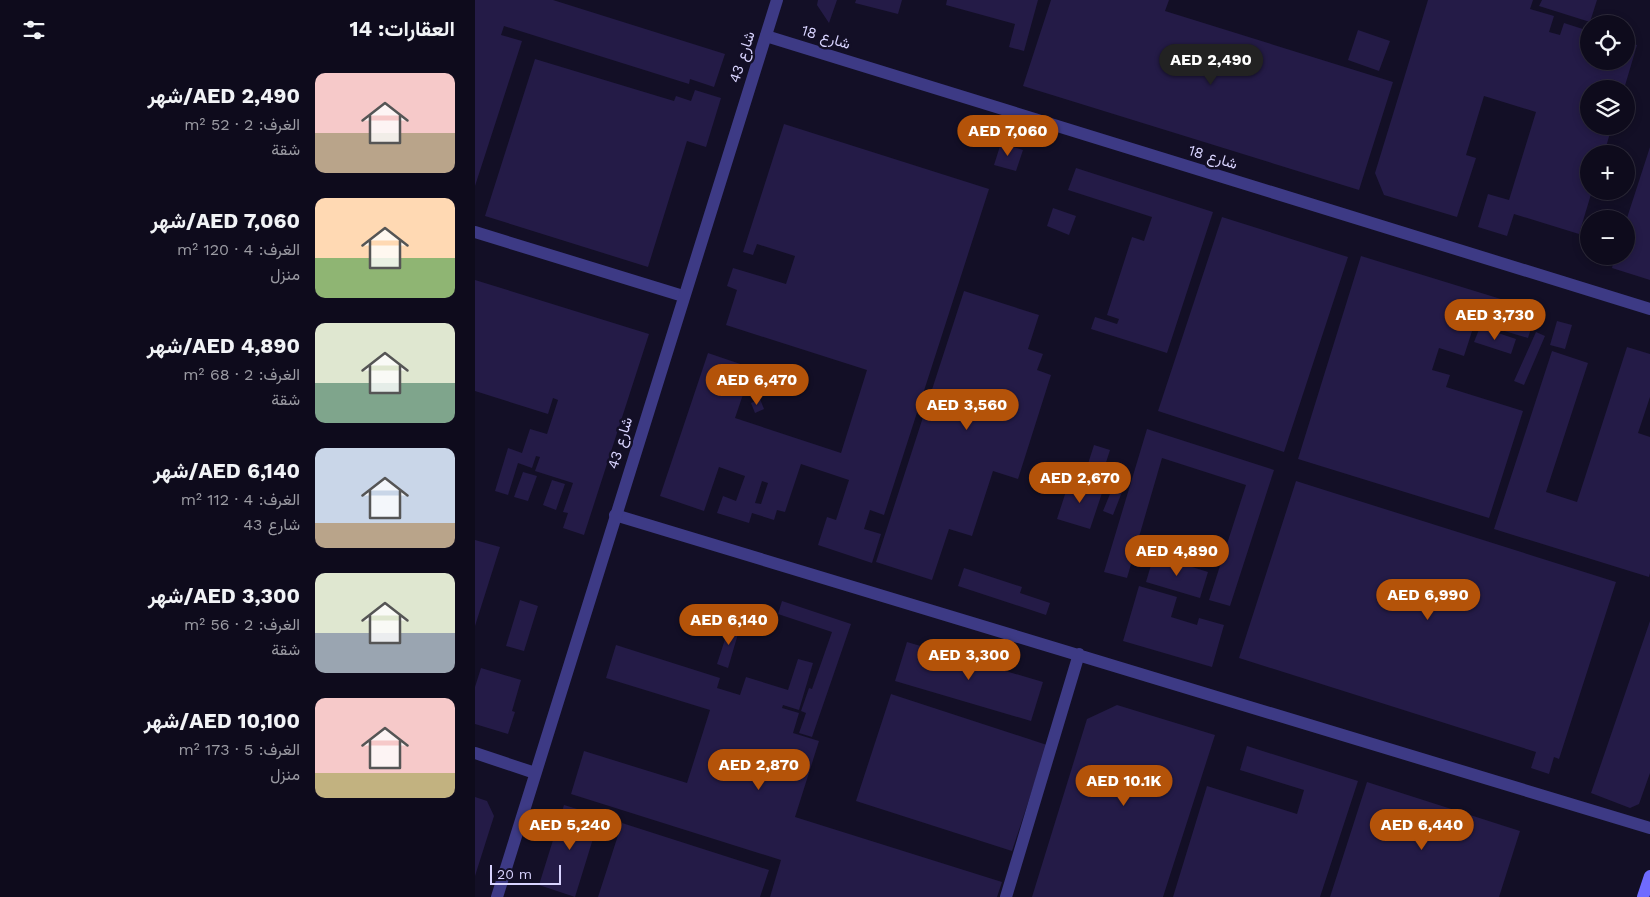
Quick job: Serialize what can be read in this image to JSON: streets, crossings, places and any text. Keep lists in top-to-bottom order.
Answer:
{
  "streets": {
    "street": ["شارع 18", "شارع 43"]
  },
  "crossings": [
    ["شارع 18", "شارع 43"]
  ],
  "scale_bar": "20 m",
  "page": {
    "heading": "العقارات: 14",
    "map_buttons": ["+", "−"],
    "price": [
      "AED 2,490",
      "AED 7,060",
      "AED 3,730",
      "AED 6,470",
      "AED 3,560",
      "AED 2,670",
      "AED 4,890",
      "AED 6,990",
      "AED 6,140",
      "AED 3,300",
      "AED 2,870",
      "AED 10.1K",
      "AED 5,240",
      "AED 6,440"
    ],
    "list": [
      {
        "name": "AED 2,490/شهر",
        "note": "الغرف: 2 · 52 m² · شقة"
      },
      {
        "name": "AED 7,060/شهر",
        "note": "الغرف: 4 · 120 m² · منزل"
      },
      {
        "name": "AED 4,890/شهر",
        "note": "الغرف: 2 · 68 m² · شقة"
      },
      {
        "name": "AED 6,140/شهر",
        "note": "الغرف: 4 · 112 m² · شارع 43"
      },
      {
        "name": "AED 3,300/شهر",
        "note": "الغرف: 2 · 56 m² · شقة"
      },
      {
        "name": "AED 10,100/شهر",
        "note": "الغرف: 5 · 173 m² · منزل"
      }
    ],
    "scale": "20 m"
  }
}
